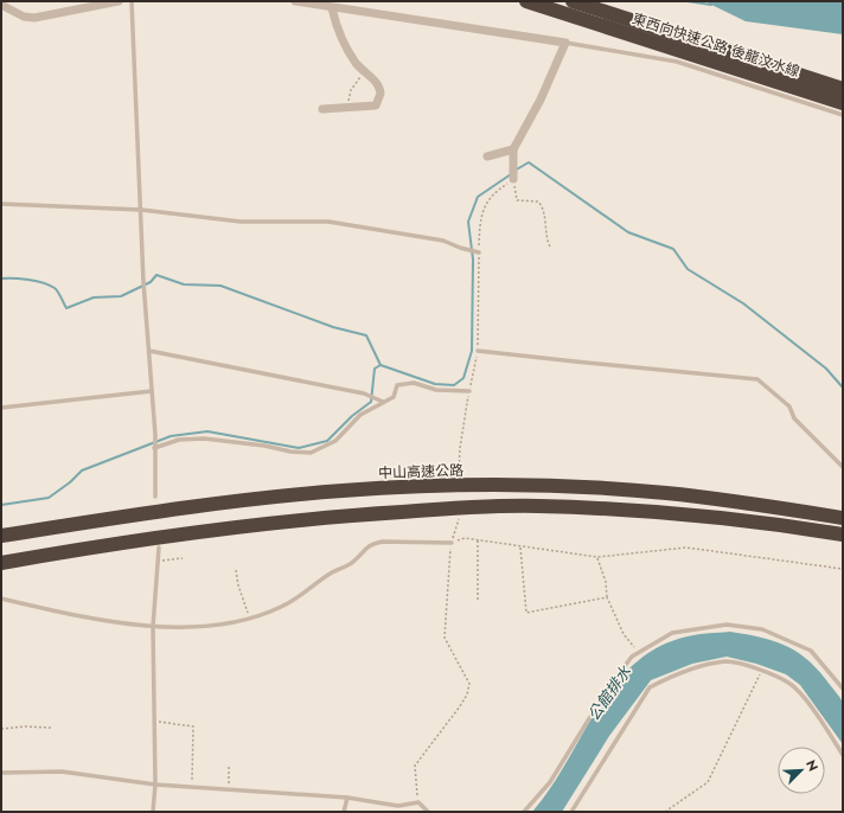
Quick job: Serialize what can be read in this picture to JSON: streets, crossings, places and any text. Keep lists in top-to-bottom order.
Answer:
{
  "streets": {
    "highway": ["東西向快速公路 後龍汶水線", "中山高速公路"]
  },
  "water": ["公館排水"],
  "north": "top right"
}
